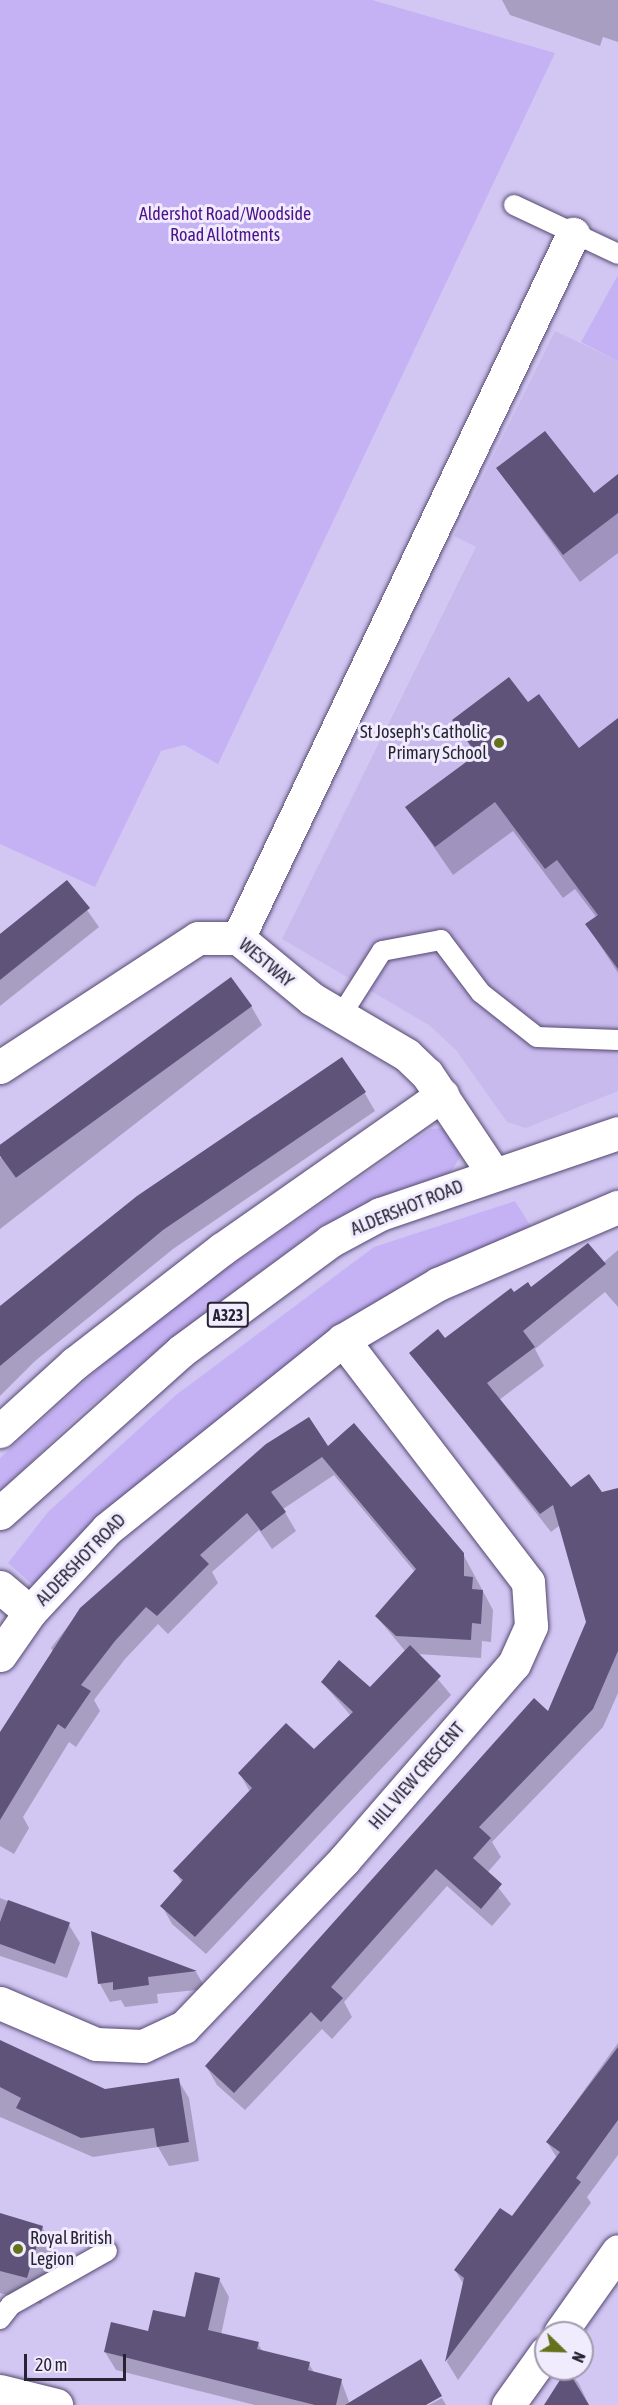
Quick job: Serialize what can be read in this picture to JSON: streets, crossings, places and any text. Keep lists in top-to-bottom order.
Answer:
{
  "streets": {
    "street": [
      "WESTWAY",
      "ALDERSHOT ROAD",
      "A323",
      "HILL VIEW CRESCENT"
    ]
  },
  "crossings": [
    ["WESTWAY", "ALDERSHOT ROAD"],
    ["ALDERSHOT ROAD", "HILL VIEW CRESCENT"]
  ],
  "parks": ["Aldershot Road/Woodside Road Allotments"],
  "places": ["St Joseph's Catholic Primary School", "Royal British Legion"],
  "scale_bar": "20 m",
  "north": "bottom right"
}
